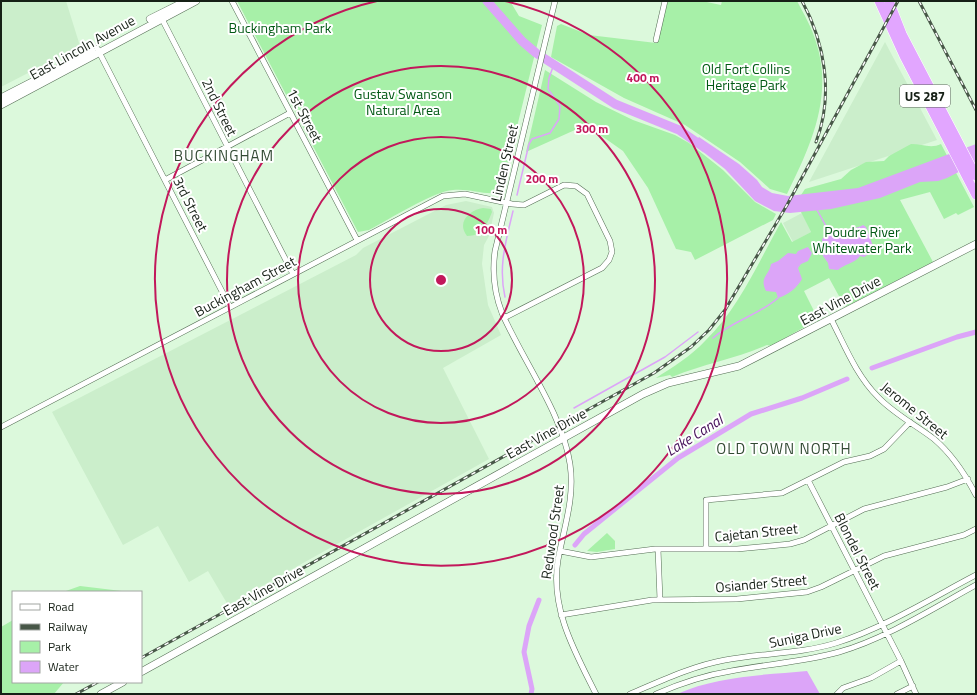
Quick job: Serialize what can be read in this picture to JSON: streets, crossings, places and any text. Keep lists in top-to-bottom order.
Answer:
{
  "streets": {
    "highway": ["US 287"],
    "main road": ["East Lincoln Avenue", "East Vine Drive"],
    "street": [
      "2nd Street",
      "1st Street",
      "Linden Street",
      "3rd Street",
      "Buckingham Street",
      "Jerome Street",
      "Redwood Street",
      "Cajetan Street",
      "Blondel Street",
      "Osiander Street",
      "Suniga Drive"
    ]
  },
  "crossings": [
    ["East Lincoln Avenue", "2nd Street"],
    ["East Lincoln Avenue", "3rd Street"],
    ["2nd Street", "Buckingham Street"],
    ["1st Street", "Buckingham Street"],
    ["Linden Street", "Buckingham Street"],
    ["Linden Street", "East Vine Drive"],
    ["Linden Street", "Redwood Street"],
    ["3rd Street", "Buckingham Street"],
    ["East Vine Drive", "Jerome Street"],
    ["East Vine Drive", "Redwood Street"],
    ["Jerome Street", "Cajetan Street"],
    ["Redwood Street", "Cajetan Street"],
    ["Redwood Street", "Osiander Street"],
    ["Cajetan Street", "Blondel Street"],
    ["Blondel Street", "Osiander Street"],
    ["Blondel Street", "Suniga Drive"]
  ],
  "districts": ["BUCKINGHAM", "OLD TOWN NORTH"],
  "water": ["Lake Canal"],
  "parks": [
    "Buckingham Park",
    "Old Fort Collins Heritage Park",
    "Gustav Swanson Natural Area",
    "Poudre River Whitewater Park"
  ],
  "legend": [
    "Road",
    "Railway",
    "Park",
    "Water"
  ],
  "rings": [
    "400 m",
    "300 m",
    "200 m",
    "100 m"
  ]
}
